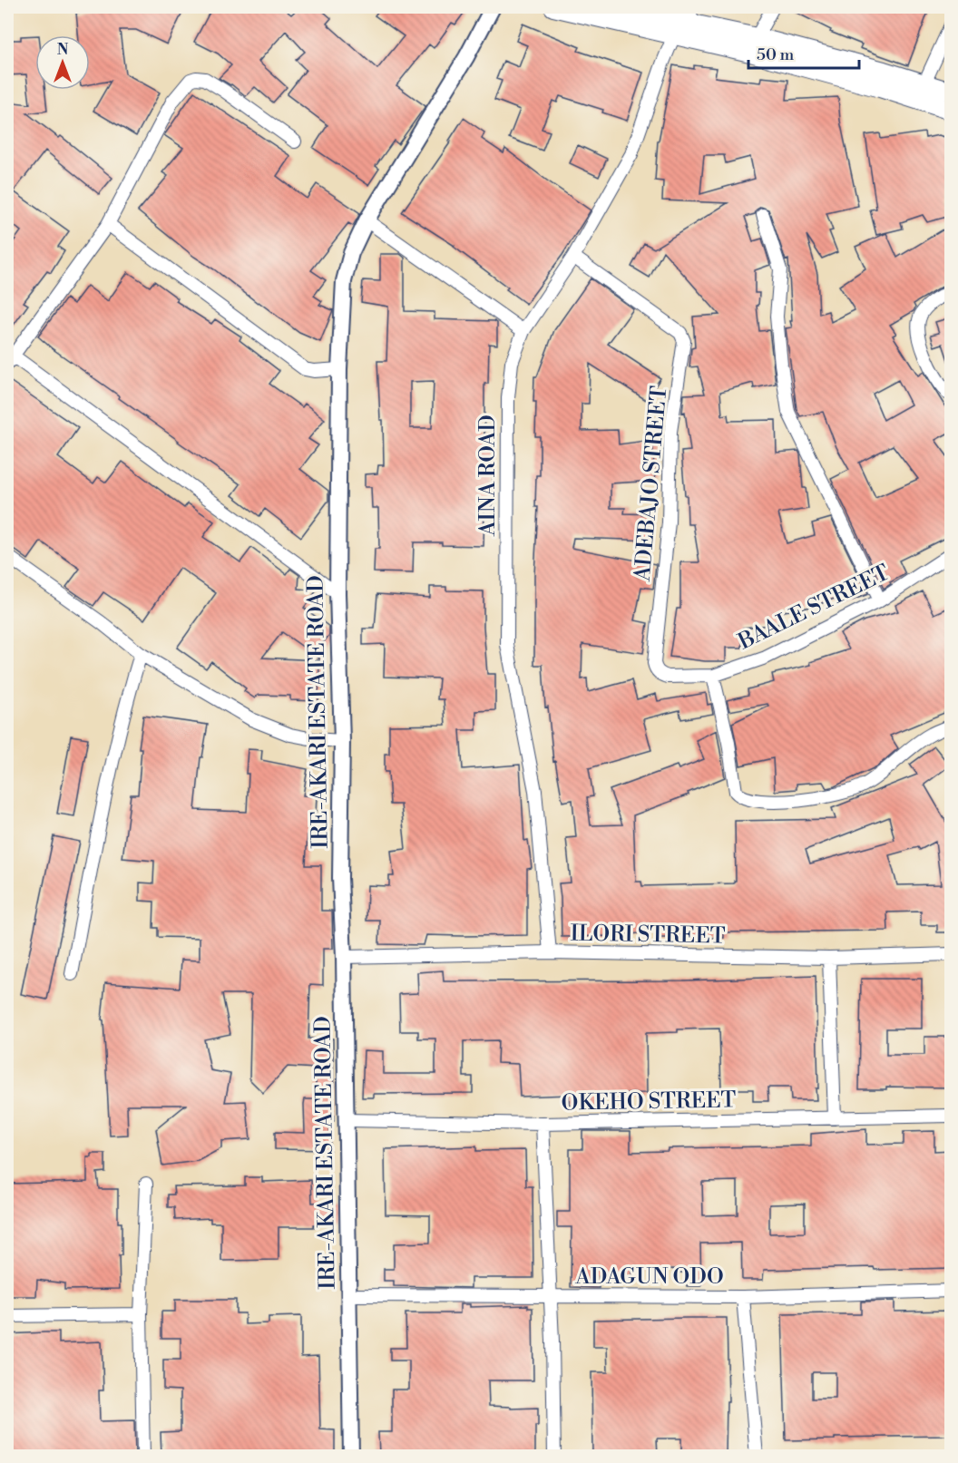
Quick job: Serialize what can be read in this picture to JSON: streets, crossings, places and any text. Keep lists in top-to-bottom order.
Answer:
{
  "streets": {
    "street": [
      "AINA ROAD",
      "ADEBAJO STREET",
      "BAALE STREET",
      "IRE-AKARI ESTATE ROAD",
      "ILORI STREET",
      "OKEHO STREET",
      "ADAGUN ODO"
    ]
  },
  "crossings": [
    ["AINA ROAD", "ADEBAJO STREET"],
    ["AINA ROAD", "ILORI STREET"],
    ["ADEBAJO STREET", "BAALE STREET"],
    ["IRE-AKARI ESTATE ROAD", "ILORI STREET"],
    ["IRE-AKARI ESTATE ROAD", "OKEHO STREET"],
    ["IRE-AKARI ESTATE ROAD", "ADAGUN ODO"]
  ],
  "scale_bar": "50 m",
  "north": "top"
}
